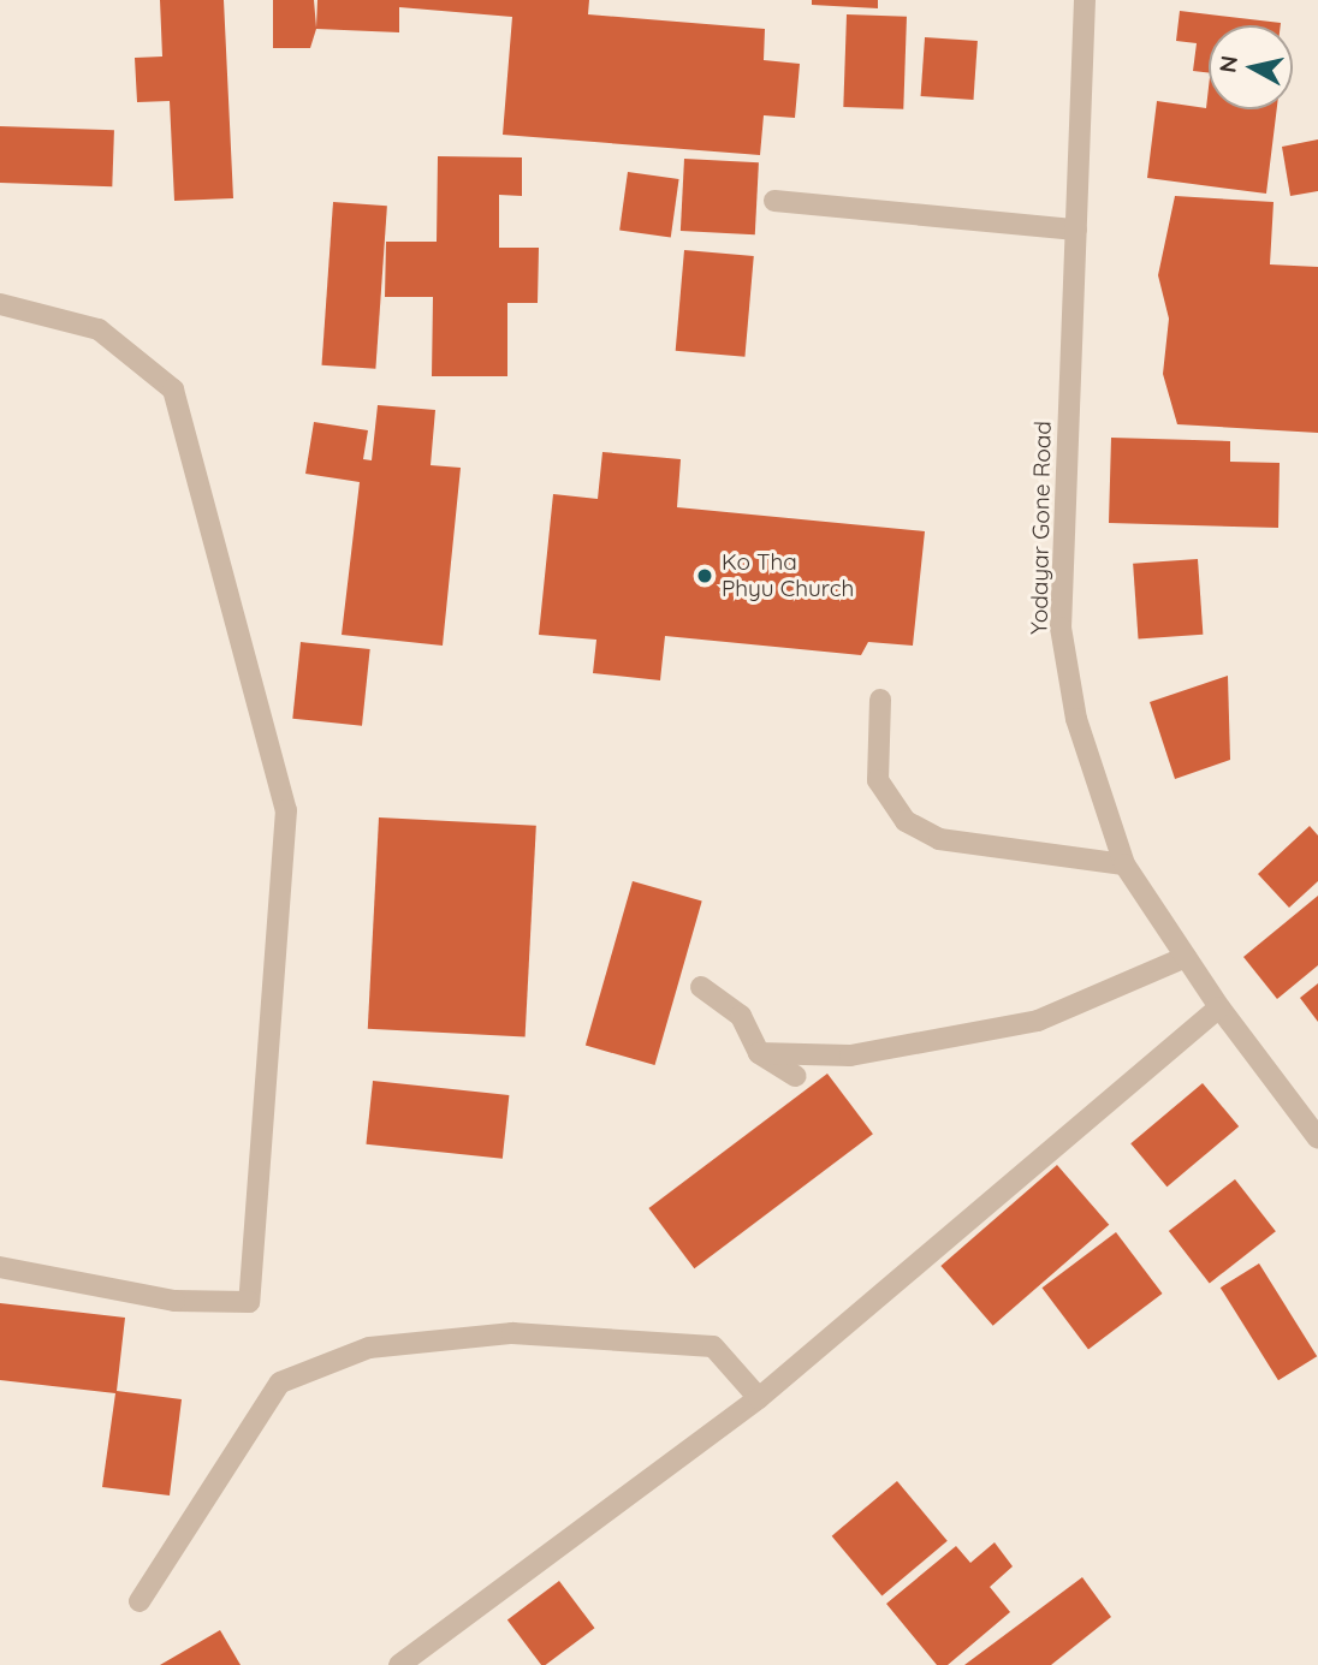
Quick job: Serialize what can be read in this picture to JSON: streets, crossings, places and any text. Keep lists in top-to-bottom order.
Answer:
{
  "streets": {
    "street": ["Yodayar Gone Road"]
  },
  "places": ["Ko Tha Phyu Church"],
  "north": "left"
}
